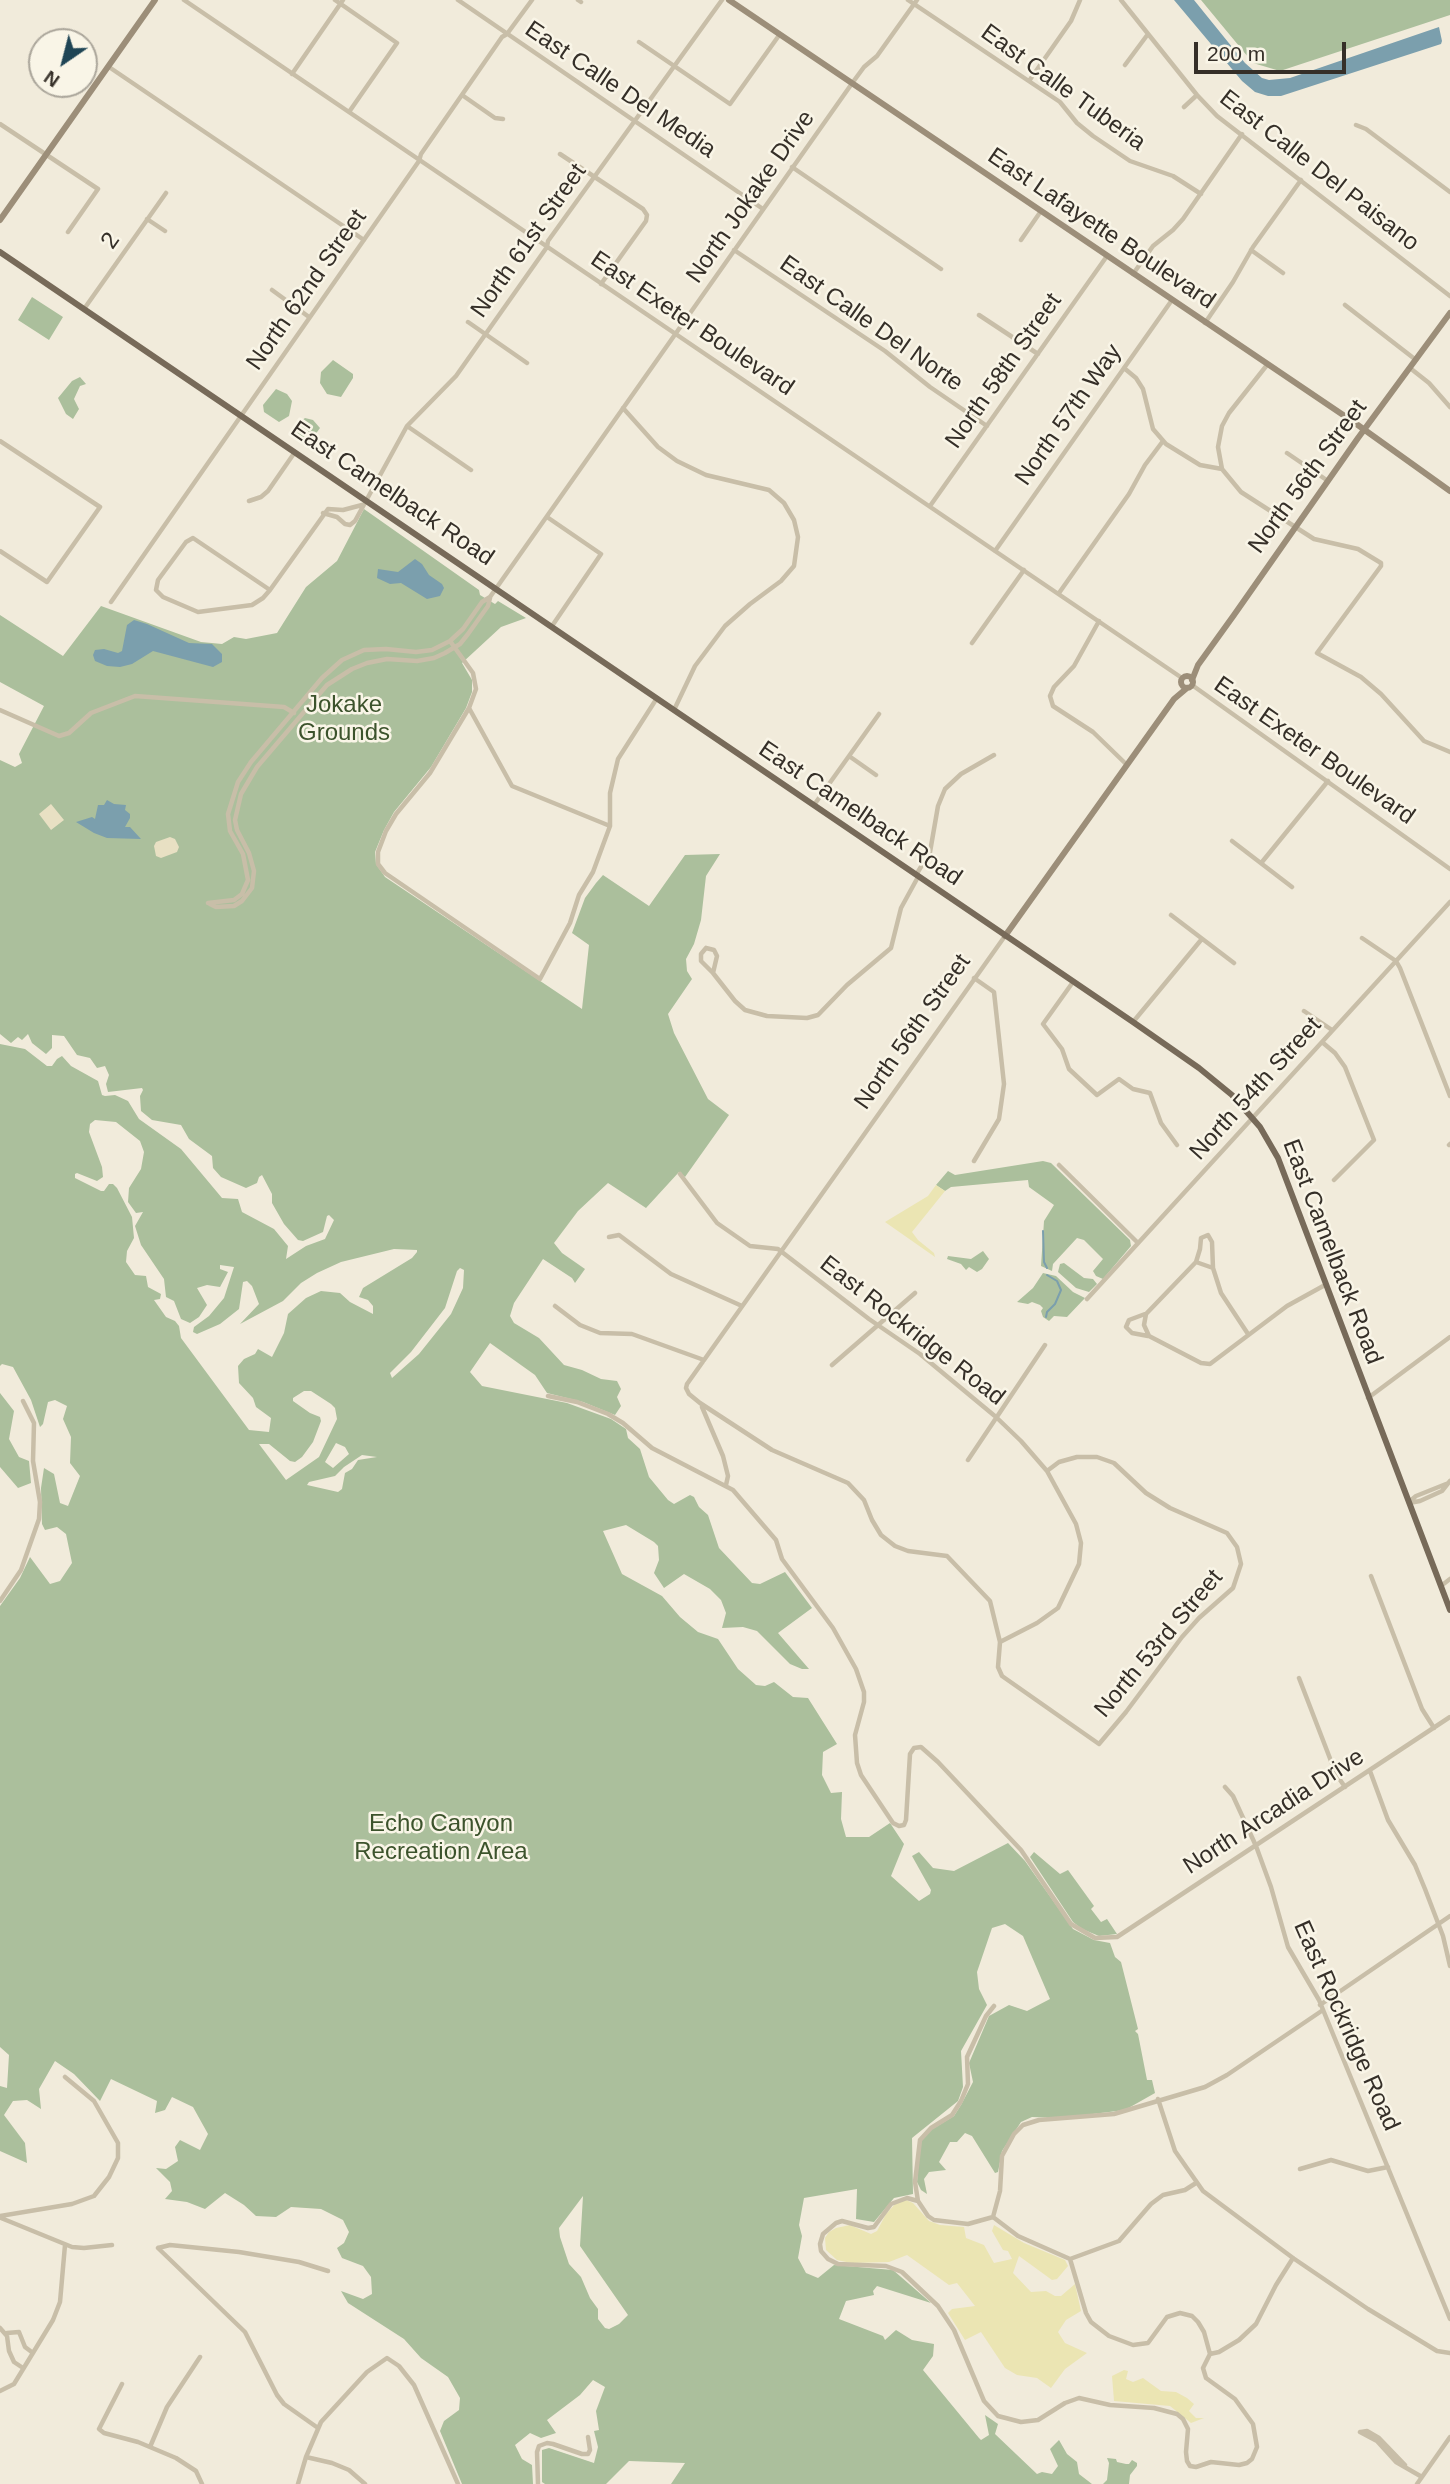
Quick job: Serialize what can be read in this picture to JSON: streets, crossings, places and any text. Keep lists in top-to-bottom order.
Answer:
{
  "streets": {
    "main road": ["East Camelback Road"],
    "street": [
      "East Calle Tuberia",
      "East Calle Del Media",
      "East Calle Del Paisano",
      "North Jokake Drive",
      "East Lafayette Boulevard",
      "2",
      "North 61st Street",
      "North 62nd Street",
      "East Exeter Boulevard",
      "East Calle Del Norte",
      "North 58th Street",
      "North 57th Way",
      "North 56th Street",
      "North 54th Street",
      "East Rockridge Road",
      "North 53rd Street",
      "North Arcadia Drive"
    ]
  },
  "crossings": [
    ["East Calle Tuberia", "North Jokake Drive"],
    ["East Calle Del Media", "North Jokake Drive"],
    ["East Calle Del Media", "North 61st Street"],
    ["East Calle Del Media", "North 62nd Street"],
    ["North Jokake Drive", "East Lafayette Boulevard"],
    ["North Jokake Drive", "East Exeter Boulevard"],
    ["North Jokake Drive", "East Calle Del Norte"],
    ["North Jokake Drive", "East Camelback Road"],
    ["East Lafayette Boulevard", "North 58th Street"],
    ["East Lafayette Boulevard", "North 57th Way"],
    ["East Lafayette Boulevard", "North 56th Street"],
    ["2", "East Camelback Road"],
    ["North 61st Street", "East Exeter Boulevard"],
    ["North 61st Street", "East Camelback Road"],
    ["North 62nd Street", "East Exeter Boulevard"],
    ["North 62nd Street", "East Camelback Road"],
    ["East Exeter Boulevard", "North 58th Street"],
    ["East Exeter Boulevard", "North 57th Way"],
    ["East Exeter Boulevard", "North 56th Street"],
    ["East Calle Del Norte", "North 58th Street"],
    ["North 56th Street", "East Camelback Road"],
    ["North 56th Street", "East Rockridge Road"],
    ["East Camelback Road", "North 54th Street"],
    ["East Rockridge Road", "North 53rd Street"],
    ["East Rockridge Road", "North Arcadia Drive"]
  ],
  "parks": ["Jokake Grounds", "Echo Canyon Recreation Area"],
  "scale_bar": "200 m",
  "north": "bottom left"
}
